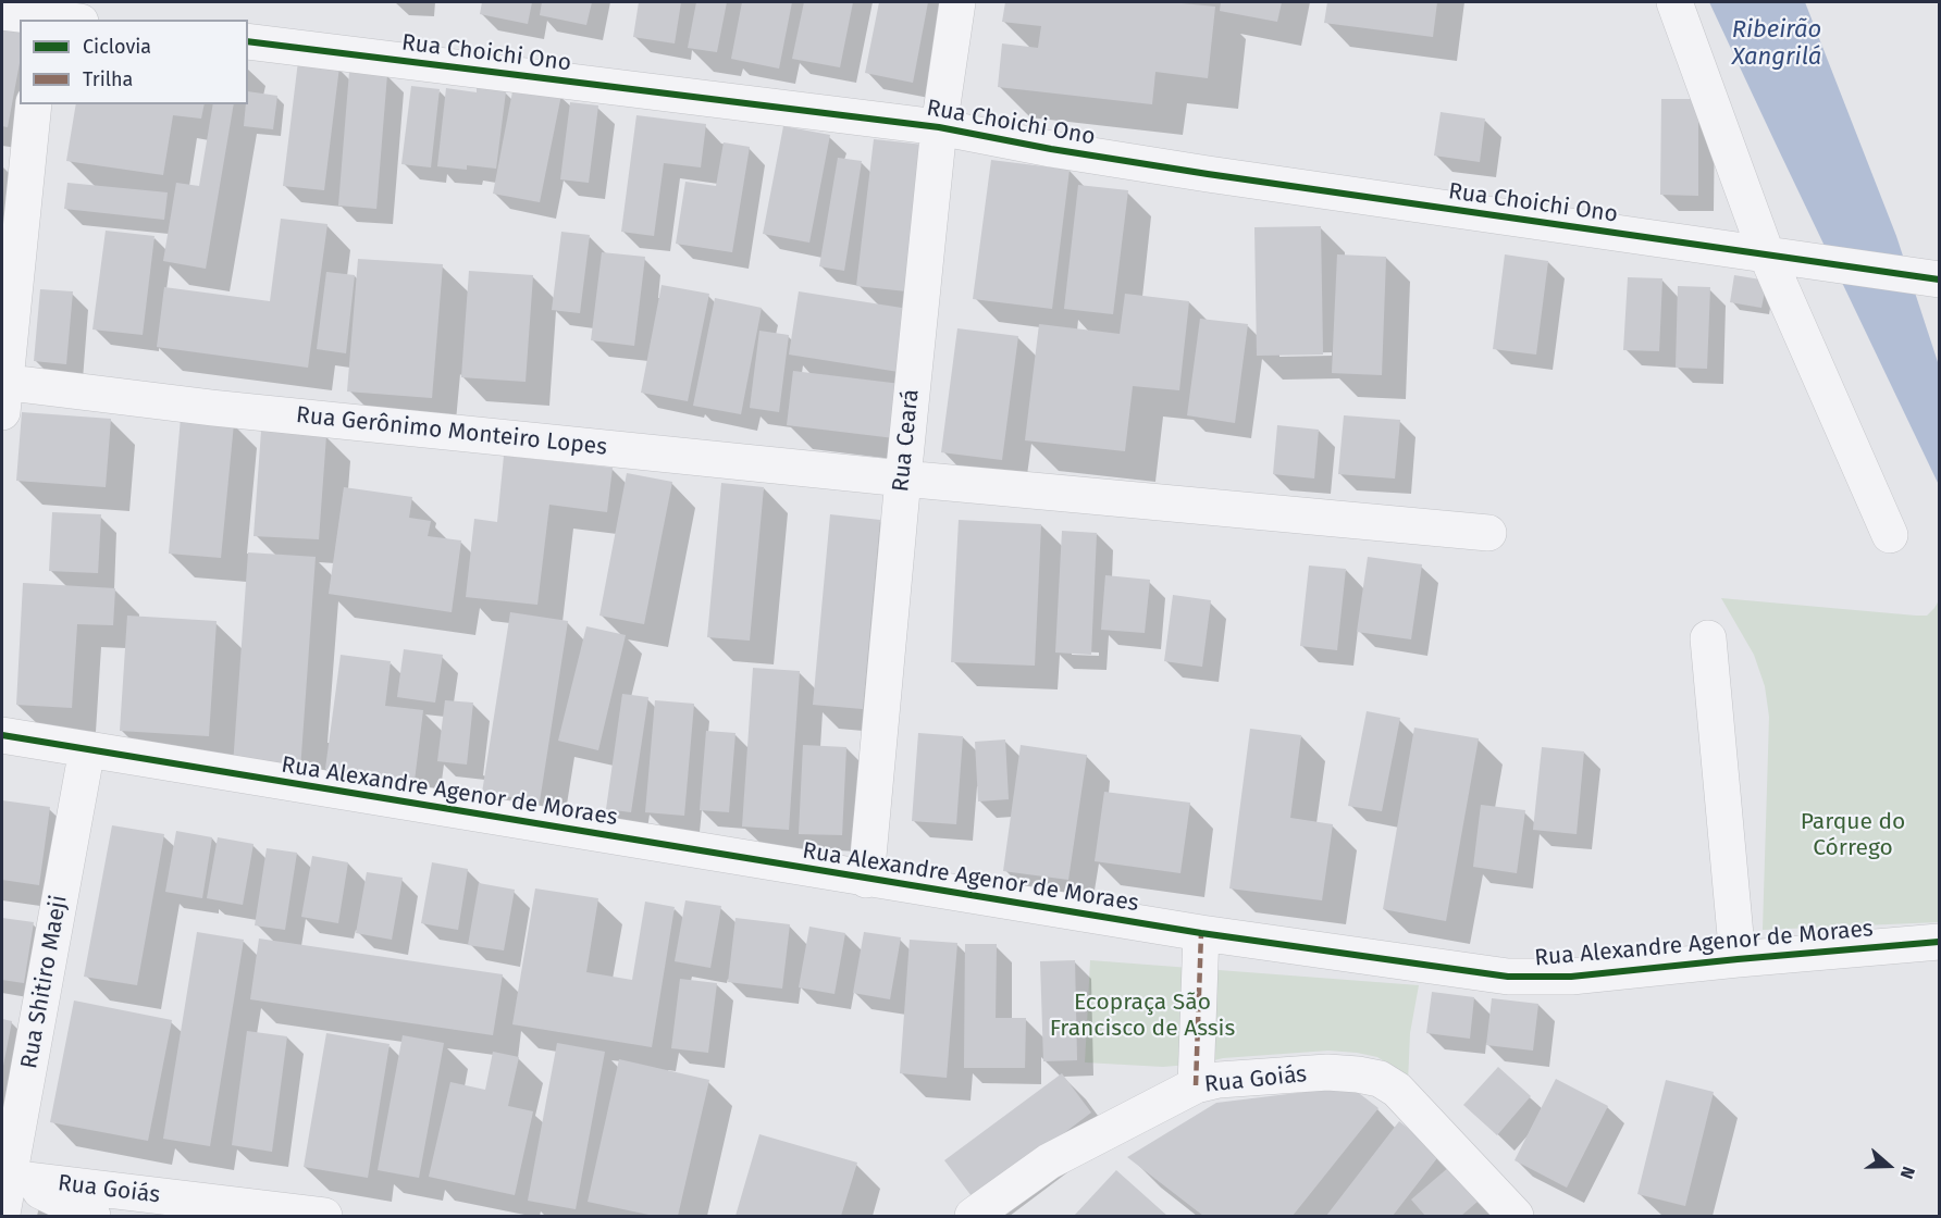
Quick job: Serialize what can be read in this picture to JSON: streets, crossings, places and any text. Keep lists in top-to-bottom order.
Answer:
{
  "streets": {
    "street": [
      "Rua Choichi Ono",
      "Rua Gerônimo Monteiro Lopes",
      "Rua Ceará",
      "Rua Alexandre Agenor de Moraes",
      "Rua Shitiro Maeji",
      "Rua Goiás"
    ]
  },
  "crossings": [
    ["Rua Choichi Ono", "Rua Ceará"],
    ["Rua Gerônimo Monteiro Lopes", "Rua Ceará"],
    ["Rua Ceará", "Rua Alexandre Agenor de Moraes"],
    ["Rua Alexandre Agenor de Moraes", "Rua Shitiro Maeji"],
    ["Rua Shitiro Maeji", "Rua Goiás"]
  ],
  "water": ["Ribeirão Xangrilá"],
  "parks": ["Parque do Córrego", "Ecopraça São Francisco de Assis"],
  "legend": ["Ciclovia", "Trilha"],
  "north": "right"
}
